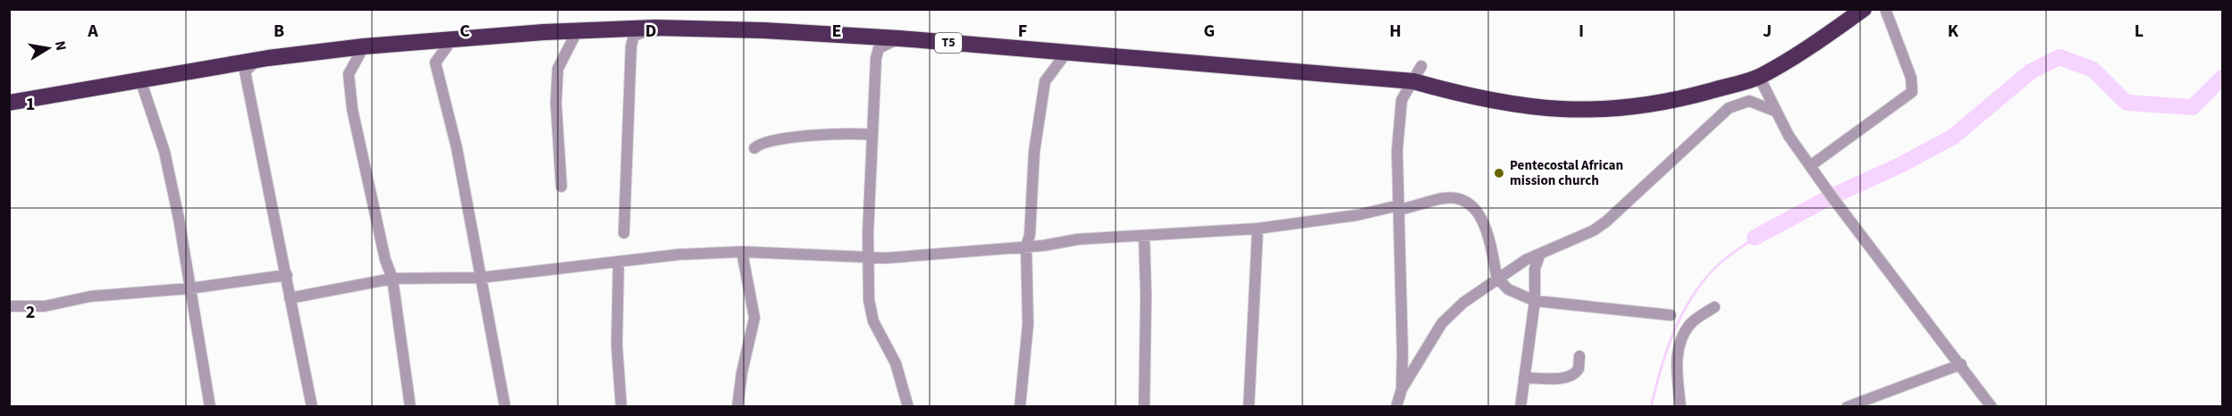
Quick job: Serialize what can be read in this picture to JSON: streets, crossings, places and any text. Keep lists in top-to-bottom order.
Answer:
{
  "streets": {
    "highway": ["T5"]
  },
  "places": ["Pentecostal African mission church"],
  "north": "right",
  "grid": {
    "columns": [
      "A",
      "B",
      "C",
      "D",
      "E",
      "F",
      "G",
      "H",
      "I",
      "J",
      "K",
      "L"
    ],
    "rows": ["1", "2"]
  }
}
